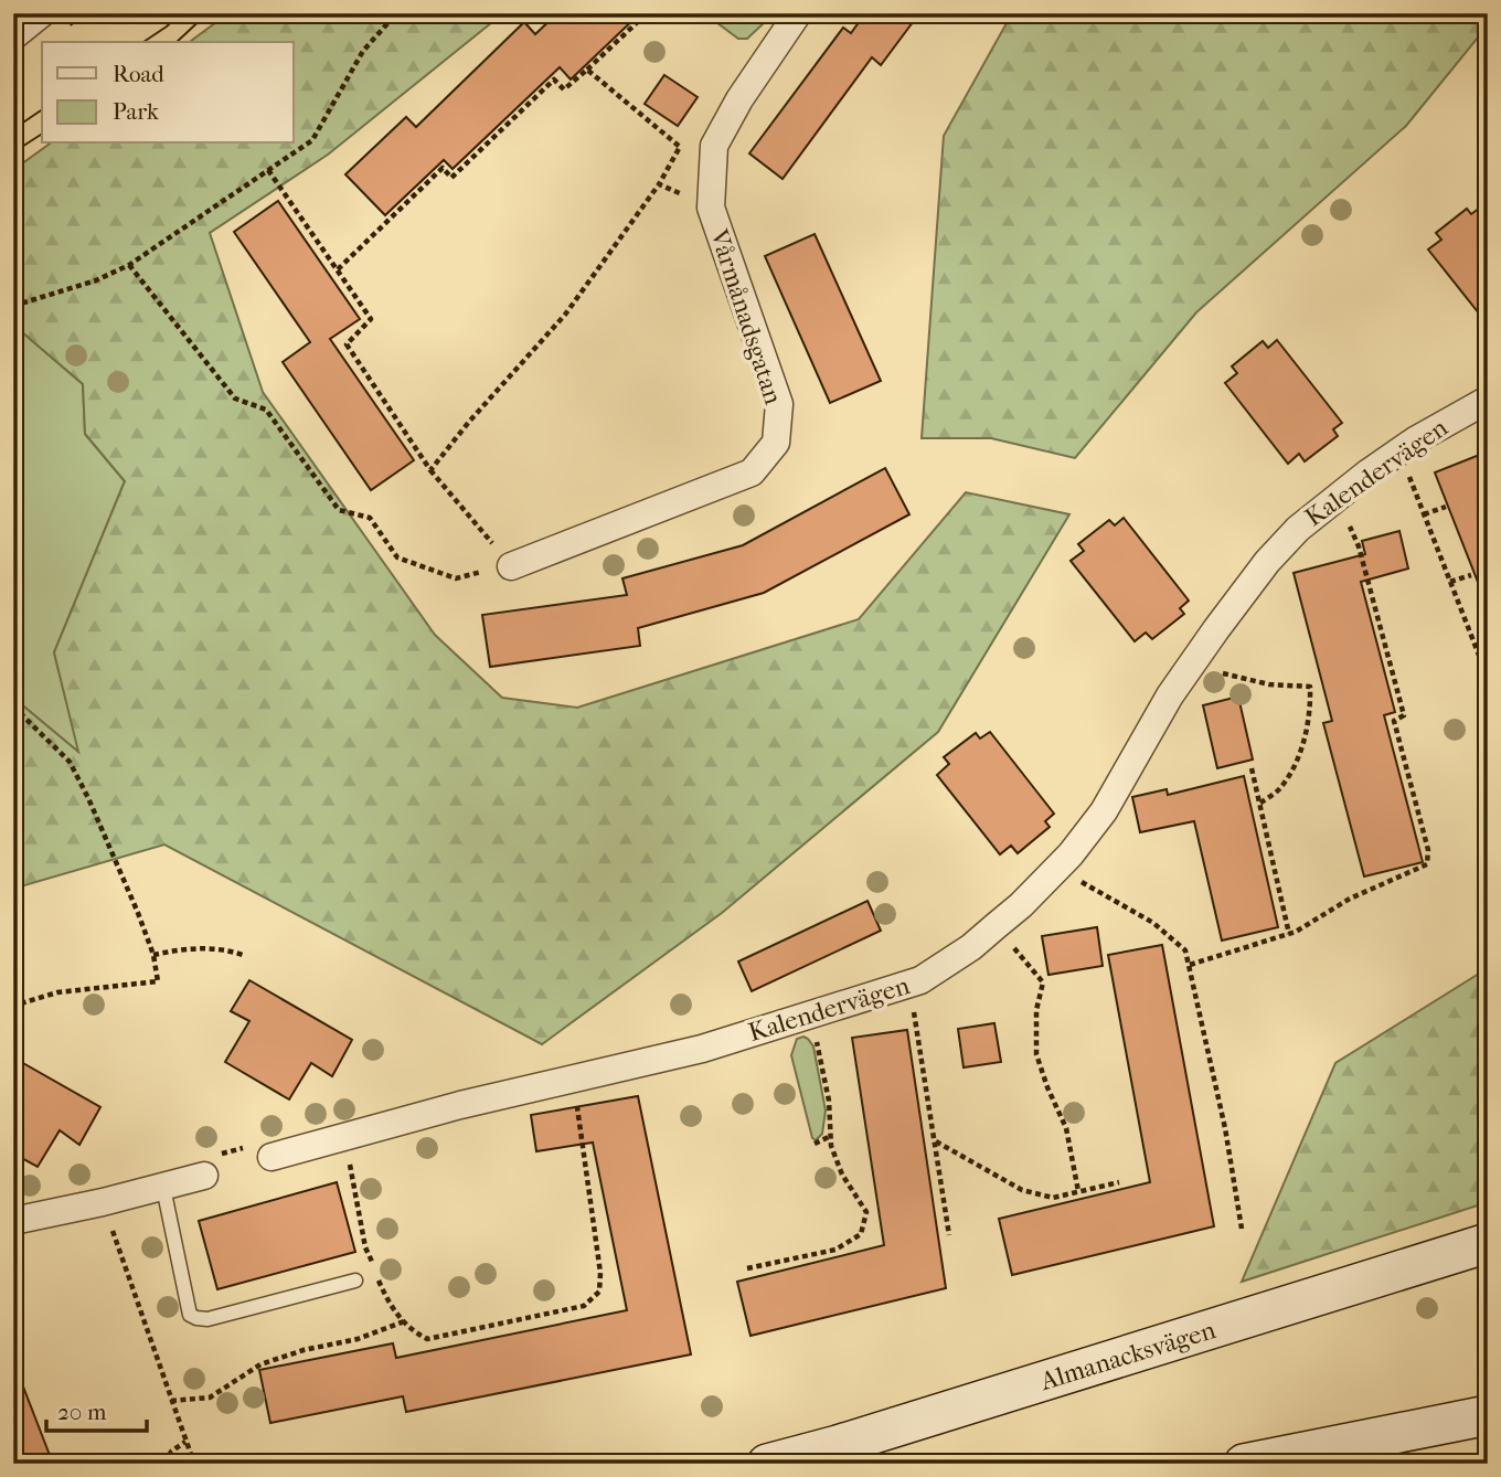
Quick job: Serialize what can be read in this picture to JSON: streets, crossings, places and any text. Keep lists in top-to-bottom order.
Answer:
{
  "streets": {
    "main road": ["Almanacksvägen"],
    "street": ["Vårmånadsgatan", "Kalendervägen"]
  },
  "legend": ["Road", "Park"],
  "scale_bar": "20 m"
}
